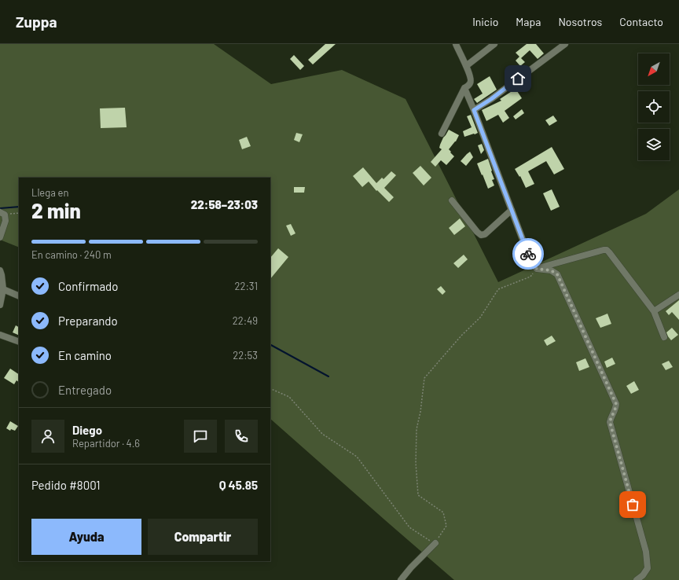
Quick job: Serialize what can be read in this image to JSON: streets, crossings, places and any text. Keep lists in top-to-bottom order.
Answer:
{
  "north": "bottom left",
  "page": {
    "header": "Zuppa",
    "nav": [
      "Inicio",
      "Mapa",
      "Nosotros",
      "Contacto"
    ],
    "heading": ["2 min", "Llega en", "22:58–23:03"],
    "panel": [
      "Diego",
      "Repartidor · 4.6",
      "Pedido #8001",
      "Q 45.85"
    ],
    "bar": "En camino · 240 m",
    "list": [
      ["Confirmado", "22:31"],
      ["Preparando", "22:49"],
      ["En camino", "22:53"],
      "Entregado"
    ],
    "buttons": ["Ayuda", "Compartir"]
  }
}
